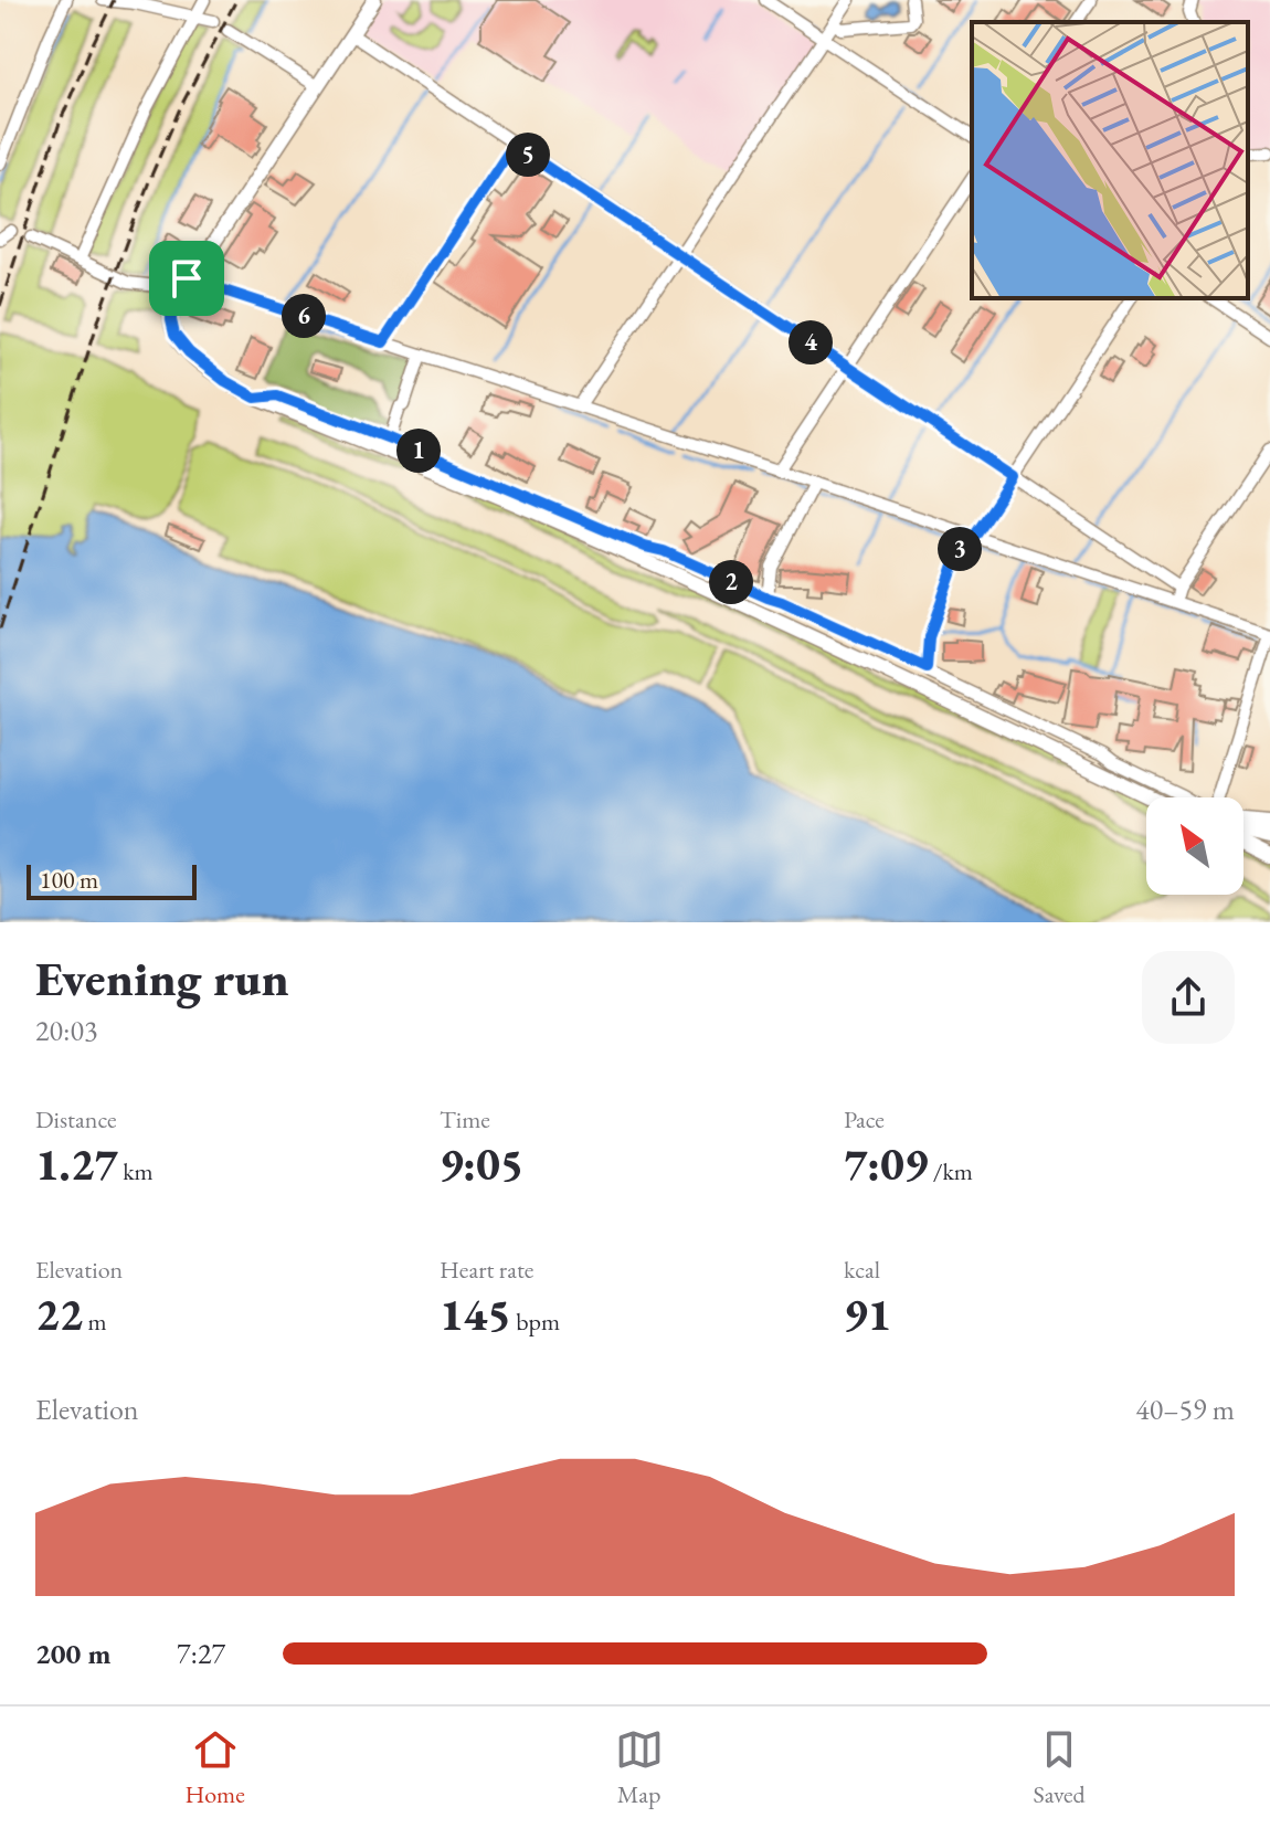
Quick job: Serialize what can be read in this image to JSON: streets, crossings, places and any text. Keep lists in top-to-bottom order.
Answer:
{
  "scale_bar": "100 m",
  "north": "top left",
  "page": {
    "pins": [
      "5",
      "6",
      "4",
      "1",
      "3",
      "2"
    ],
    "scale": "100 m",
    "heading": ["Evening run", "20:03"],
    "stats": [
      ["Distance", "1.27 km"],
      ["Time", "9:05"],
      ["Pace", "7:09 /km"],
      ["Elevation", "22 m"],
      ["Heart rate", "145 bpm"],
      ["kcal", "91"]
    ],
    "chart": ["Elevation", "40–59 m"],
    "list": [
      {
        "name": "200 m",
        "note": "7:27"
      }
    ],
    "tabs": ["Home", "Map", "Saved"]
  }
}
